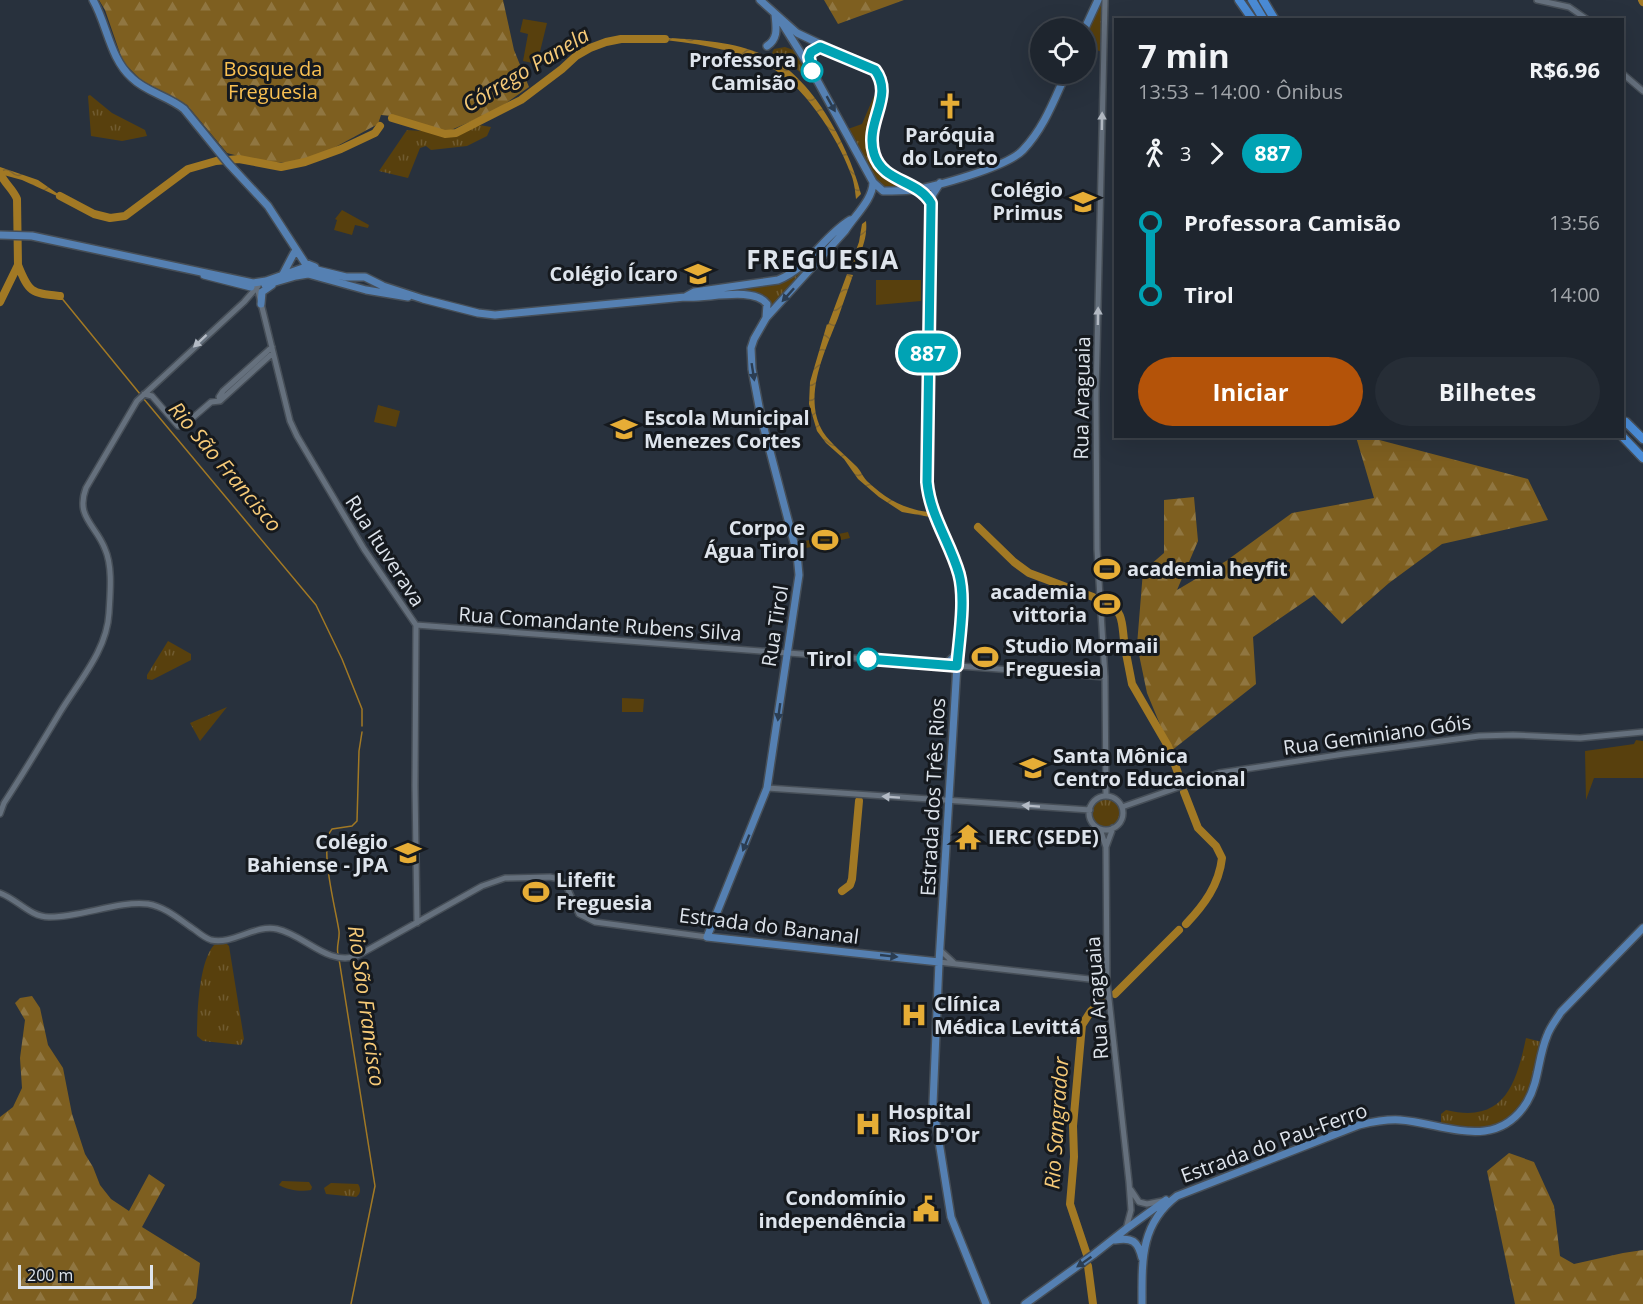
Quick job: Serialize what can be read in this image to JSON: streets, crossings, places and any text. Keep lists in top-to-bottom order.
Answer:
{
  "streets": {
    "main road": [
      "Rua Tirol",
      "Estrada dos Três Rios",
      "Estrada do Bananal",
      "Estrada do Pau-Ferro"
    ],
    "street": [
      "Rua Araguaia",
      "Rua Ituverava",
      "Rua Comandante Rubens Silva",
      "Rua Geminiano Góis"
    ]
  },
  "crossings": [
    ["Rua Araguaia", "Rua Comandante Rubens Silva"],
    ["Rua Araguaia", "Rua Geminiano Góis"],
    ["Rua Araguaia", "Estrada do Bananal"],
    ["Rua Ituverava", "Rua Comandante Rubens Silva"],
    ["Rua Ituverava", "Estrada do Bananal"],
    ["Rua Comandante Rubens Silva", "Rua Tirol"],
    ["Rua Comandante Rubens Silva", "Estrada dos Três Rios"],
    ["Rua Tirol", "Estrada do Bananal"],
    ["Estrada dos Três Rios", "Estrada do Bananal"]
  ],
  "one_way": ["Rua Araguaia", "Rua Tirol"],
  "districts": ["FREGUESIA"],
  "water": ["Córrego Panela", "Rio São Francisco", "Rio Sangrador"],
  "parks": ["Bosque da Freguesia"],
  "places": {
    "other": ["Professora Camisão", "Tirol"],
    "church": ["Paróquia do Loreto"],
    "school or university": [
      "Colégio Primus",
      "Colégio Ícaro",
      "Escola Municipal Menezes Cortes",
      "Santa Mônica Centro Educacional",
      "Colégio Bahiense - JPA"
    ],
    "sports": [
      "Corpo e Água Tirol",
      "academia heyfit",
      "academia vittoria",
      "Studio Mormaii Freguesia",
      "Lifefit Freguesia"
    ],
    "temple": ["IERC (SEDE)"],
    "hospital": ["Clínica Médica Levittá", "Hospital Rios D'Or"],
    "public building": ["Condomínio independência"]
  },
  "lines": ["bus line 887"],
  "scale_bar": "200 m",
  "page": {
    "on_map": "887",
    "heading": ["7 min", "13:53 – 14:00 · Ônibus", "R$6.96"],
    "legs": ["3", "887"],
    "list": [
      {
        "name": "Professora Camisão",
        "value": "13:56"
      },
      {
        "name": "Tirol",
        "value": "14:00"
      }
    ],
    "buttons": ["Iniciar", "Bilhetes"],
    "scale": "200 m"
  }
}
